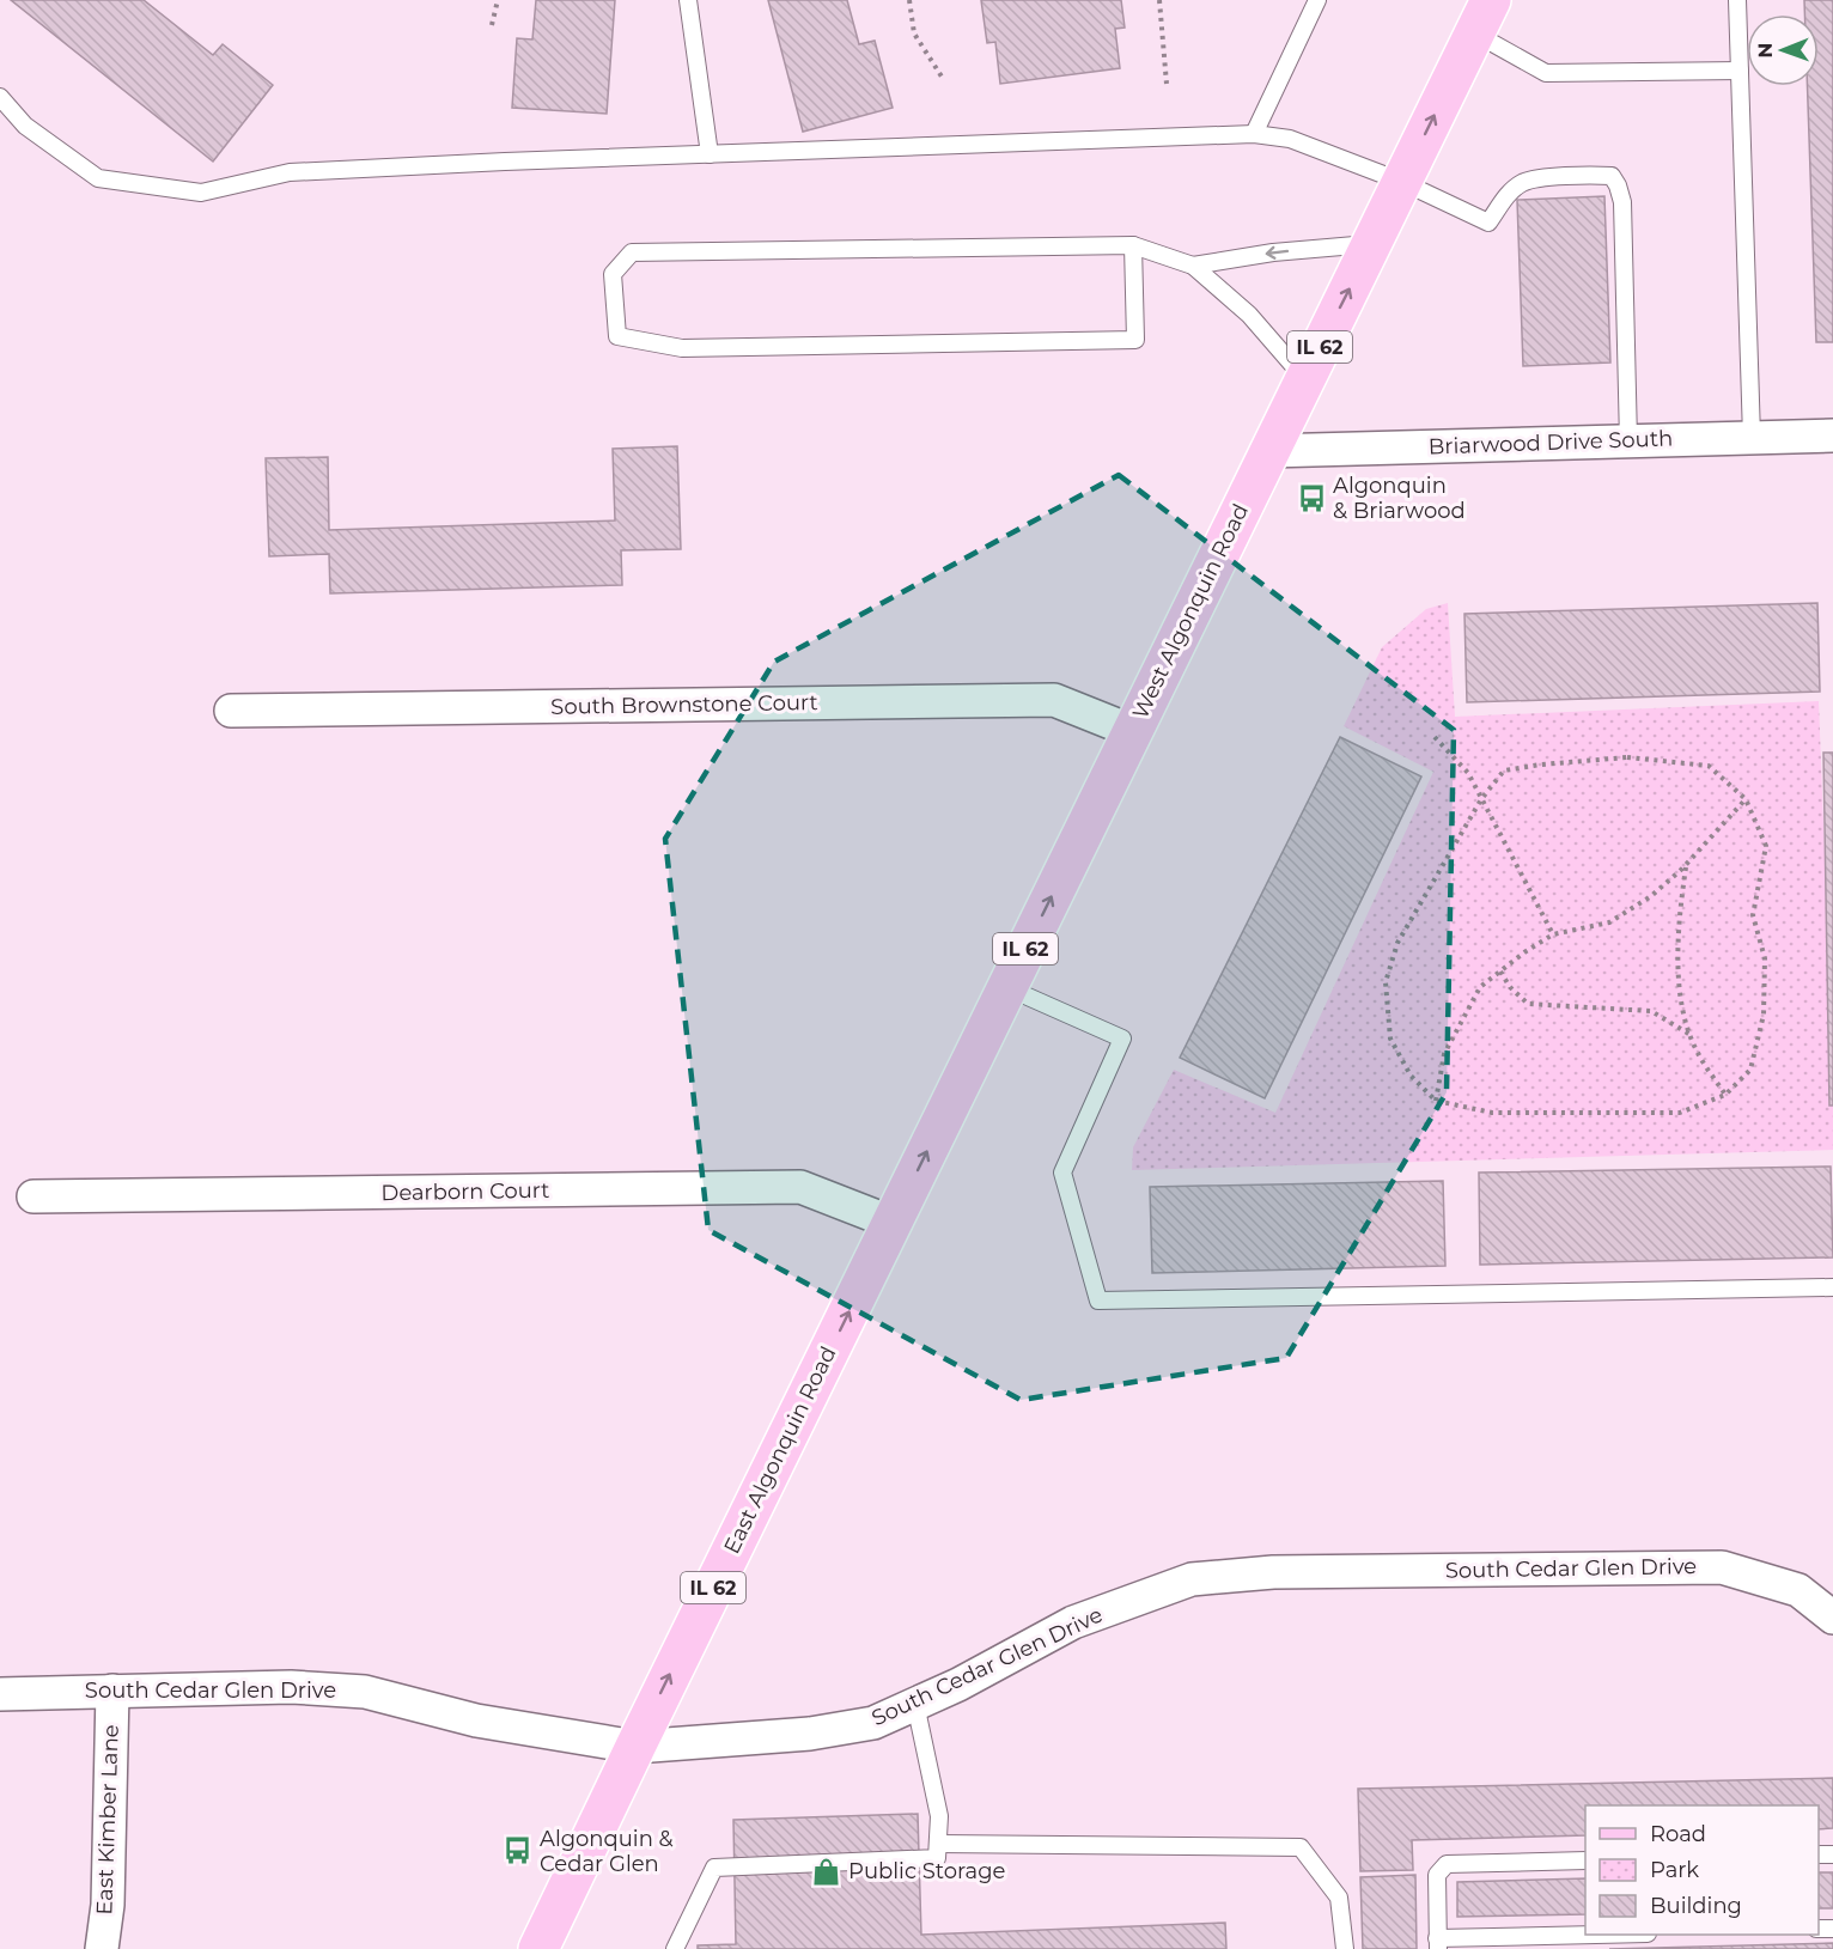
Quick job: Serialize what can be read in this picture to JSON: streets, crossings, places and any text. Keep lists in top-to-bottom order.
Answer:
{
  "streets": {
    "main road": ["IL 62", "West Algonquin Road", "East Algonquin Road"],
    "street": [
      "Briarwood Drive South",
      "South Brownstone Court",
      "Dearborn Court",
      "South Cedar Glen Drive",
      "East Kimber Lane"
    ]
  },
  "crossings": [
    ["Briarwood Drive South", "West Algonquin Road"],
    ["West Algonquin Road", "South Brownstone Court"],
    ["West Algonquin Road", "Dearborn Court"],
    ["West Algonquin Road", "East Algonquin Road"],
    ["Dearborn Court", "East Algonquin Road"],
    ["East Algonquin Road", "South Cedar Glen Drive"],
    ["South Cedar Glen Drive", "East Kimber Lane"]
  ],
  "one_way": ["West Algonquin Road", "East Algonquin Road"],
  "places": {
    "bus stop": ["Algonquin & Briarwood", "Algonquin & Cedar Glen"],
    "shop": ["Public Storage"]
  },
  "legend": ["Road", "Park", "Building"],
  "north": "left"
}
